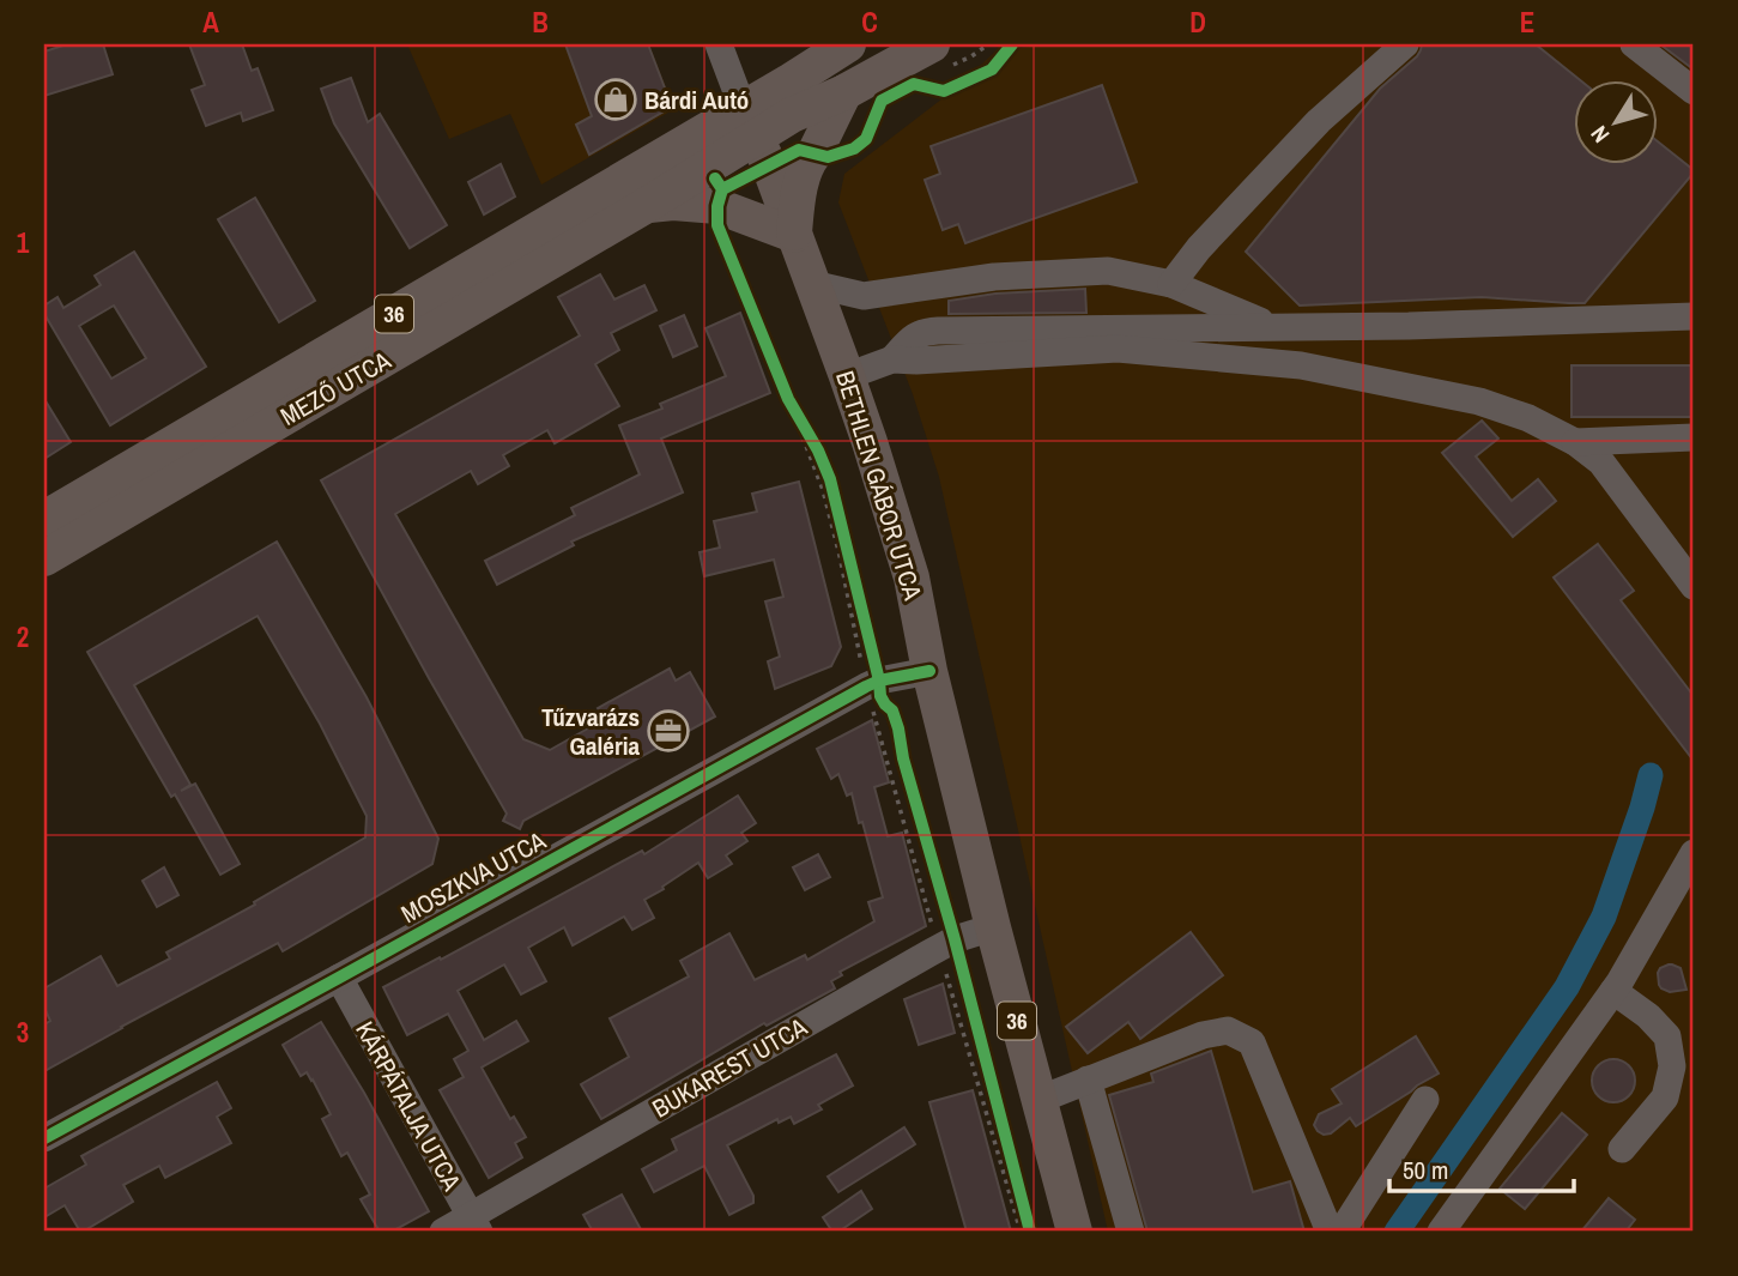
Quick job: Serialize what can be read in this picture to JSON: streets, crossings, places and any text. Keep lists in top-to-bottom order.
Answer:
{
  "streets": {
    "main road": ["36", "MEZŐ UTCA", "BETHLEN GÁBOR UTCA"],
    "street": ["MOSZKVA UTCA", "BUKAREST UTCA", "KÁRPÁTALJA UTCA"]
  },
  "crossings": [
    ["36", "MEZŐ UTCA"],
    ["36", "BETHLEN GÁBOR UTCA"],
    ["MEZŐ UTCA", "BETHLEN GÁBOR UTCA"],
    ["BETHLEN GÁBOR UTCA", "MOSZKVA UTCA"],
    ["BETHLEN GÁBOR UTCA", "BUKAREST UTCA"],
    ["MOSZKVA UTCA", "KÁRPÁTALJA UTCA"],
    ["BUKAREST UTCA", "KÁRPÁTALJA UTCA"]
  ],
  "places": {
    "shop": ["Bárdi Autó"],
    "office": ["Tűzvarázs Galéria"]
  },
  "scale_bar": "50 m",
  "north": "bottom left",
  "grid": {
    "columns": [
      "A",
      "B",
      "C",
      "D",
      "E"
    ],
    "rows": ["1", "2", "3"]
  }
}
